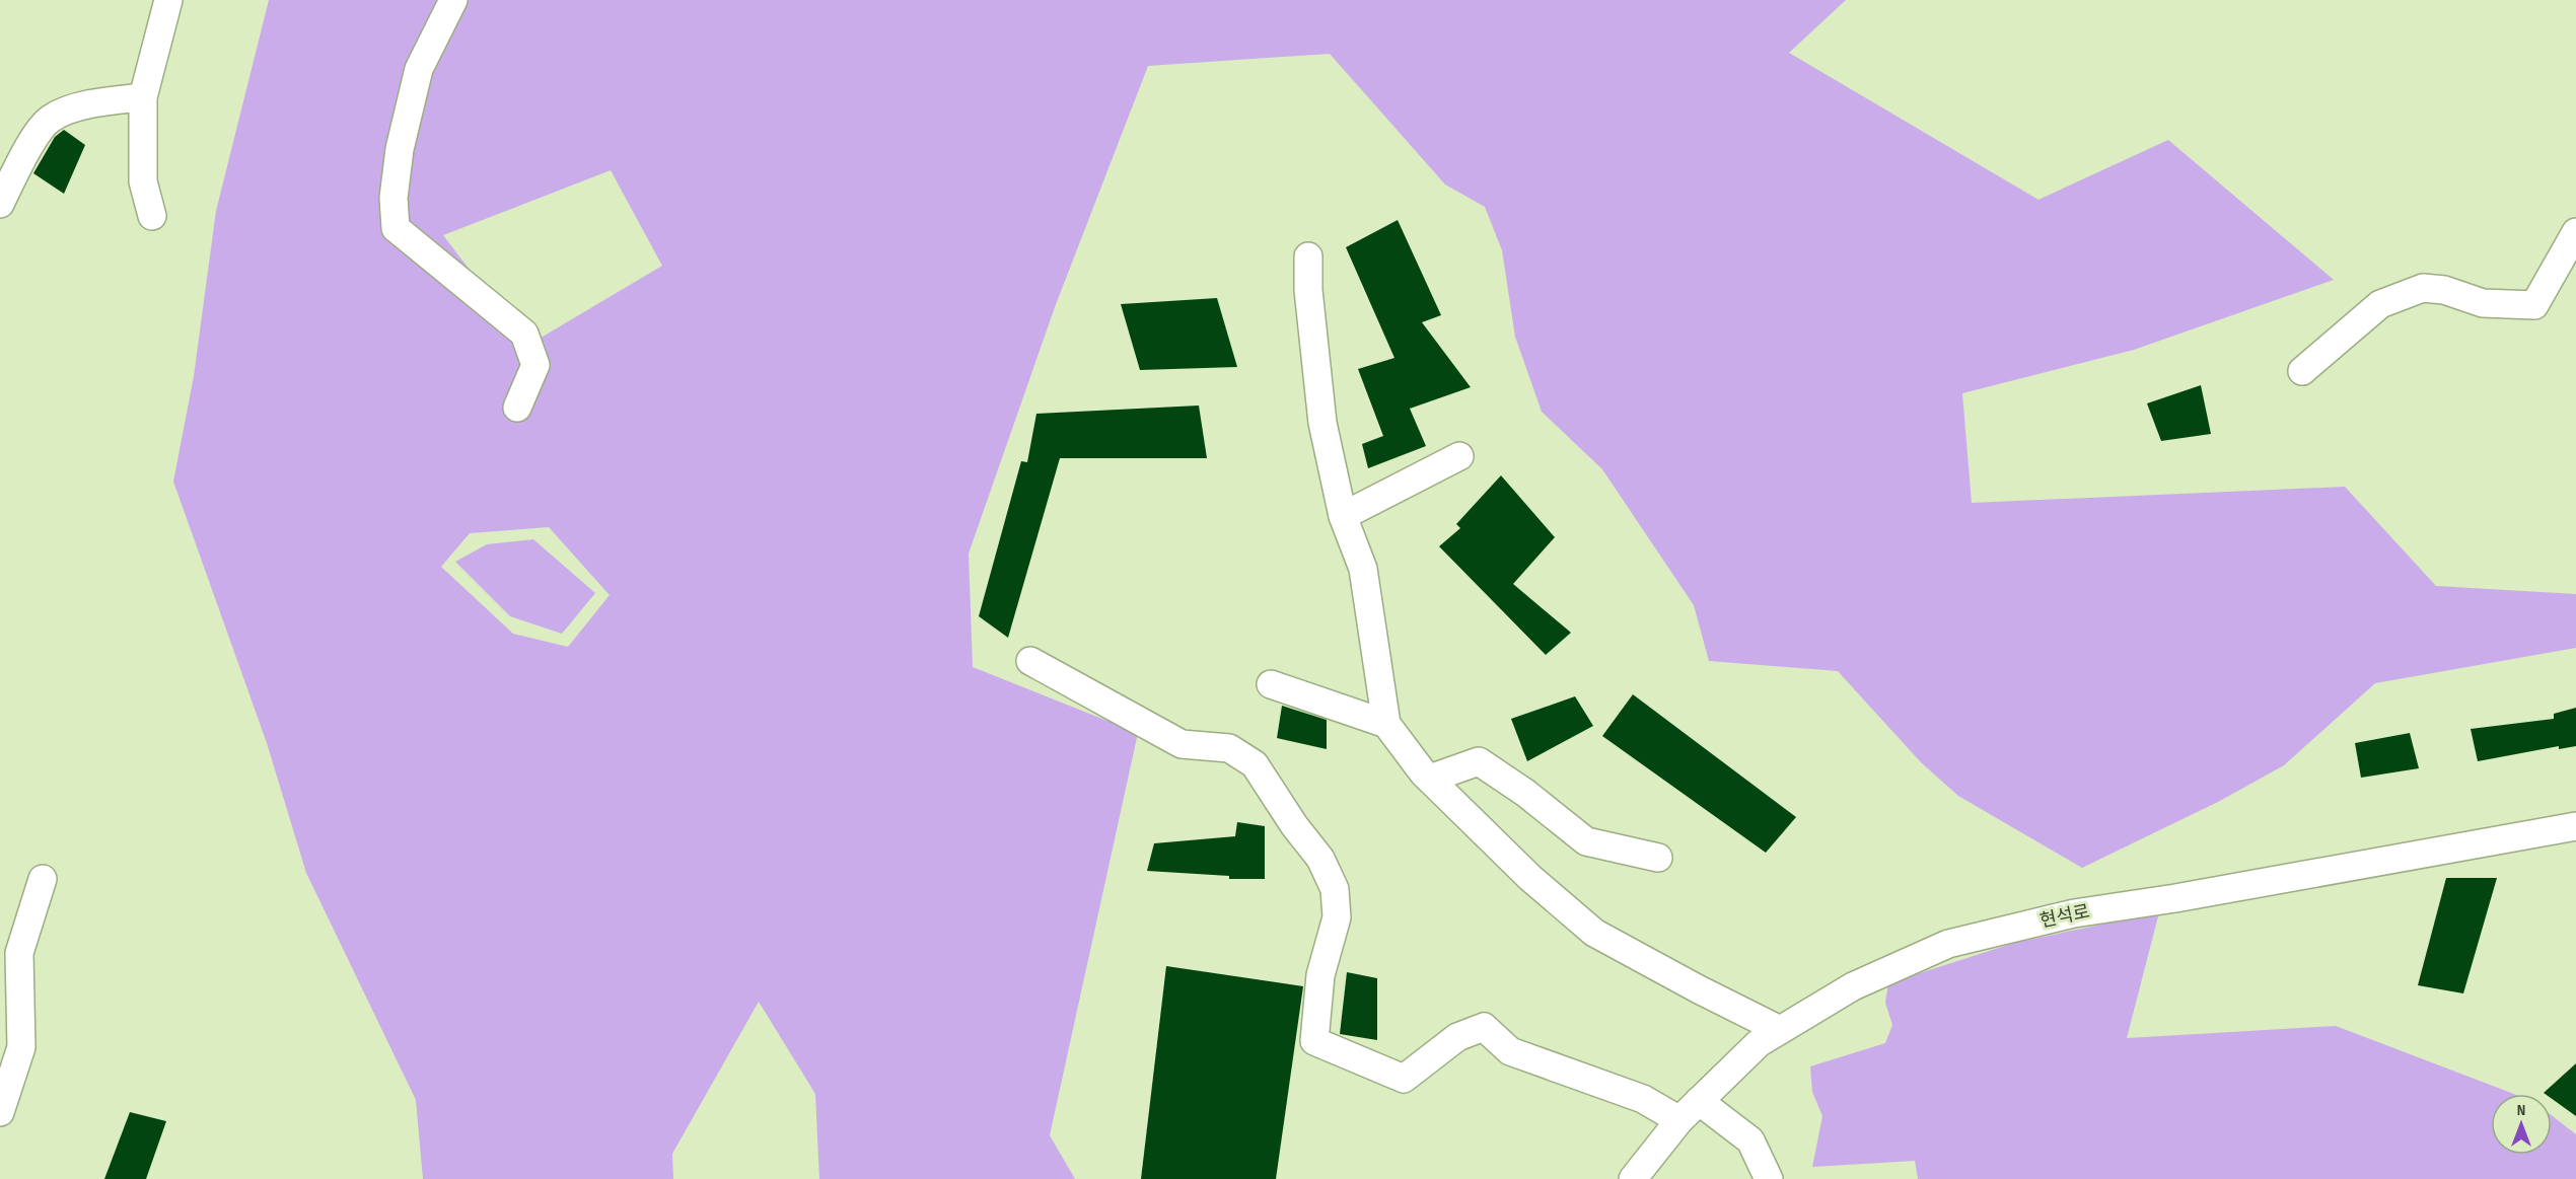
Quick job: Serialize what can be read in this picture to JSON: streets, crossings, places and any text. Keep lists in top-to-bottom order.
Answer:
{
  "streets": {
    "street": ["현석로"]
  },
  "north": "top"
}
